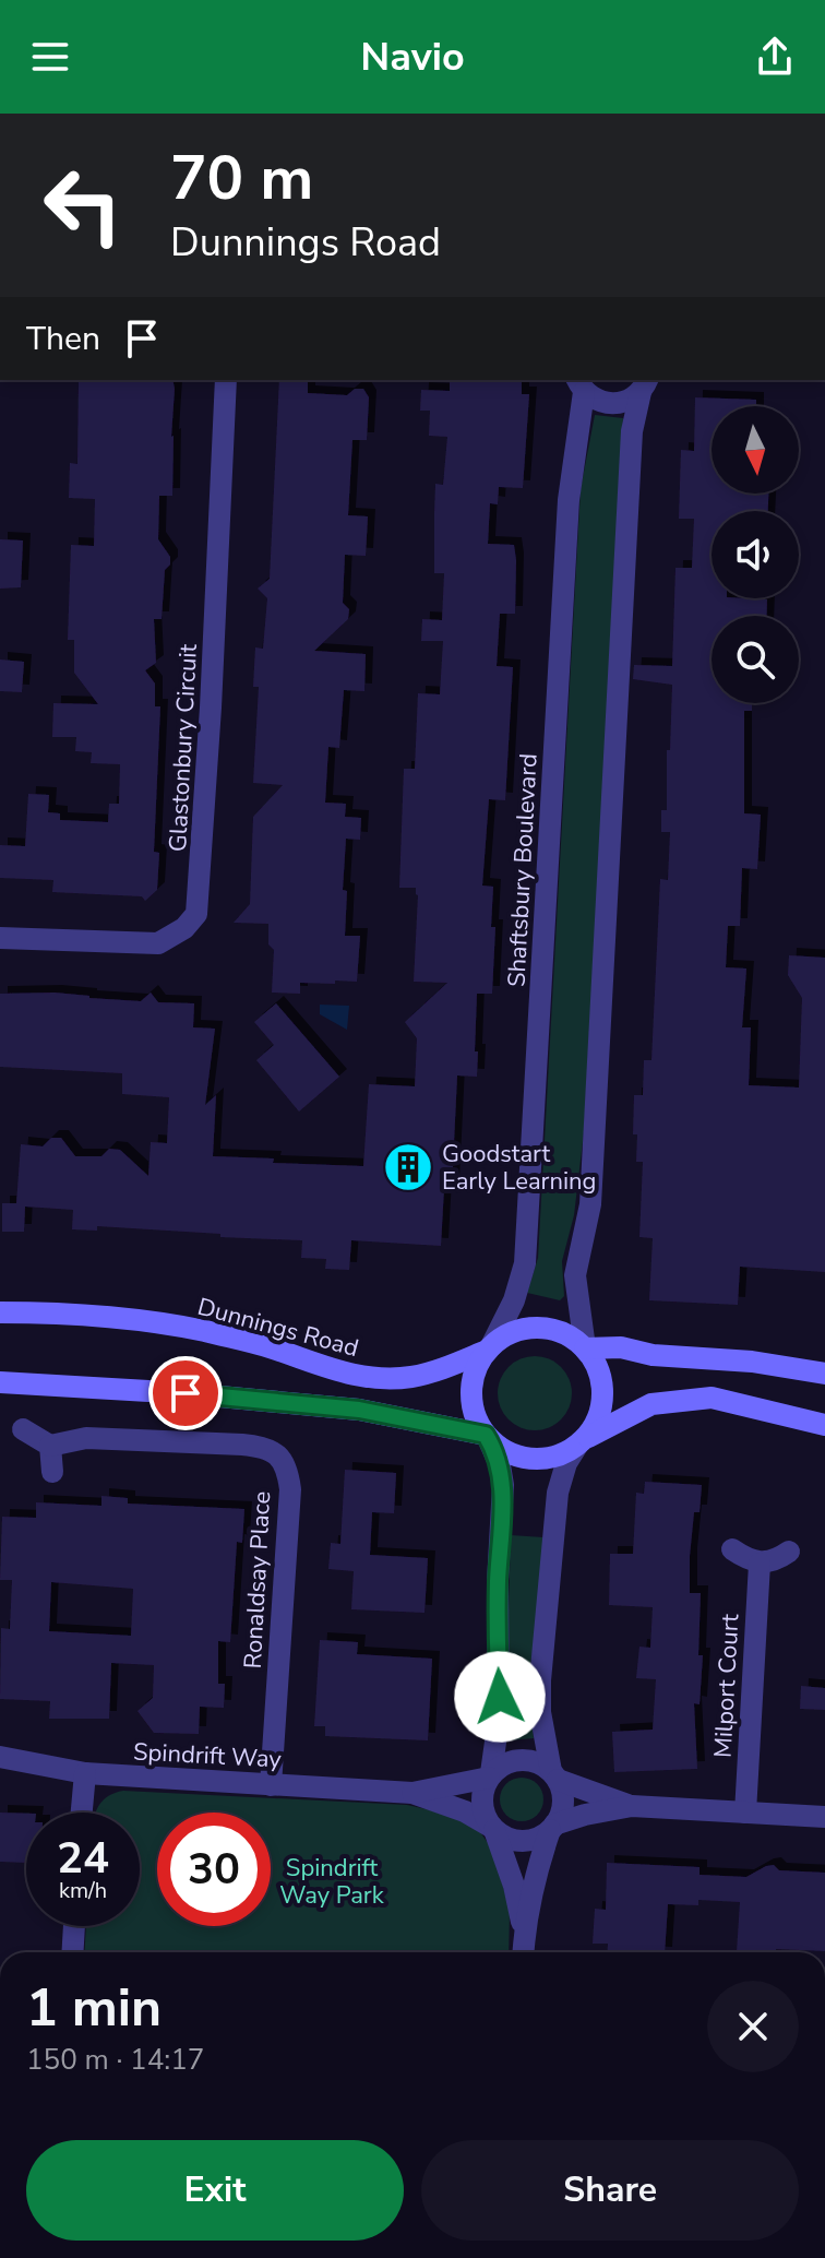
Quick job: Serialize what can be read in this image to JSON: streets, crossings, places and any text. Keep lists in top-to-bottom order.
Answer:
{
  "streets": {
    "main road": ["Dunnings Road"],
    "street": [
      "Glastonbury Circuit",
      "Shaftsbury Boulevard",
      "Ronaldsay Place",
      "Milport Court",
      "Spindrift Way"
    ]
  },
  "crossings": [
    ["Shaftsbury Boulevard", "Dunnings Road"],
    ["Ronaldsay Place", "Spindrift Way"]
  ],
  "parks": ["Spindrift Way Park"],
  "places": {
    "building": ["Goodstart Early Learning"]
  },
  "north": "bottom",
  "page": {
    "header": "Navio",
    "turn": ["70 m", "Dunnings Road"],
    "then": "Then",
    "speed": "24 km/h",
    "limit": "30",
    "heading": ["1 min", "150 m · 14:17"],
    "buttons": ["Exit", "Share"]
  }
}
